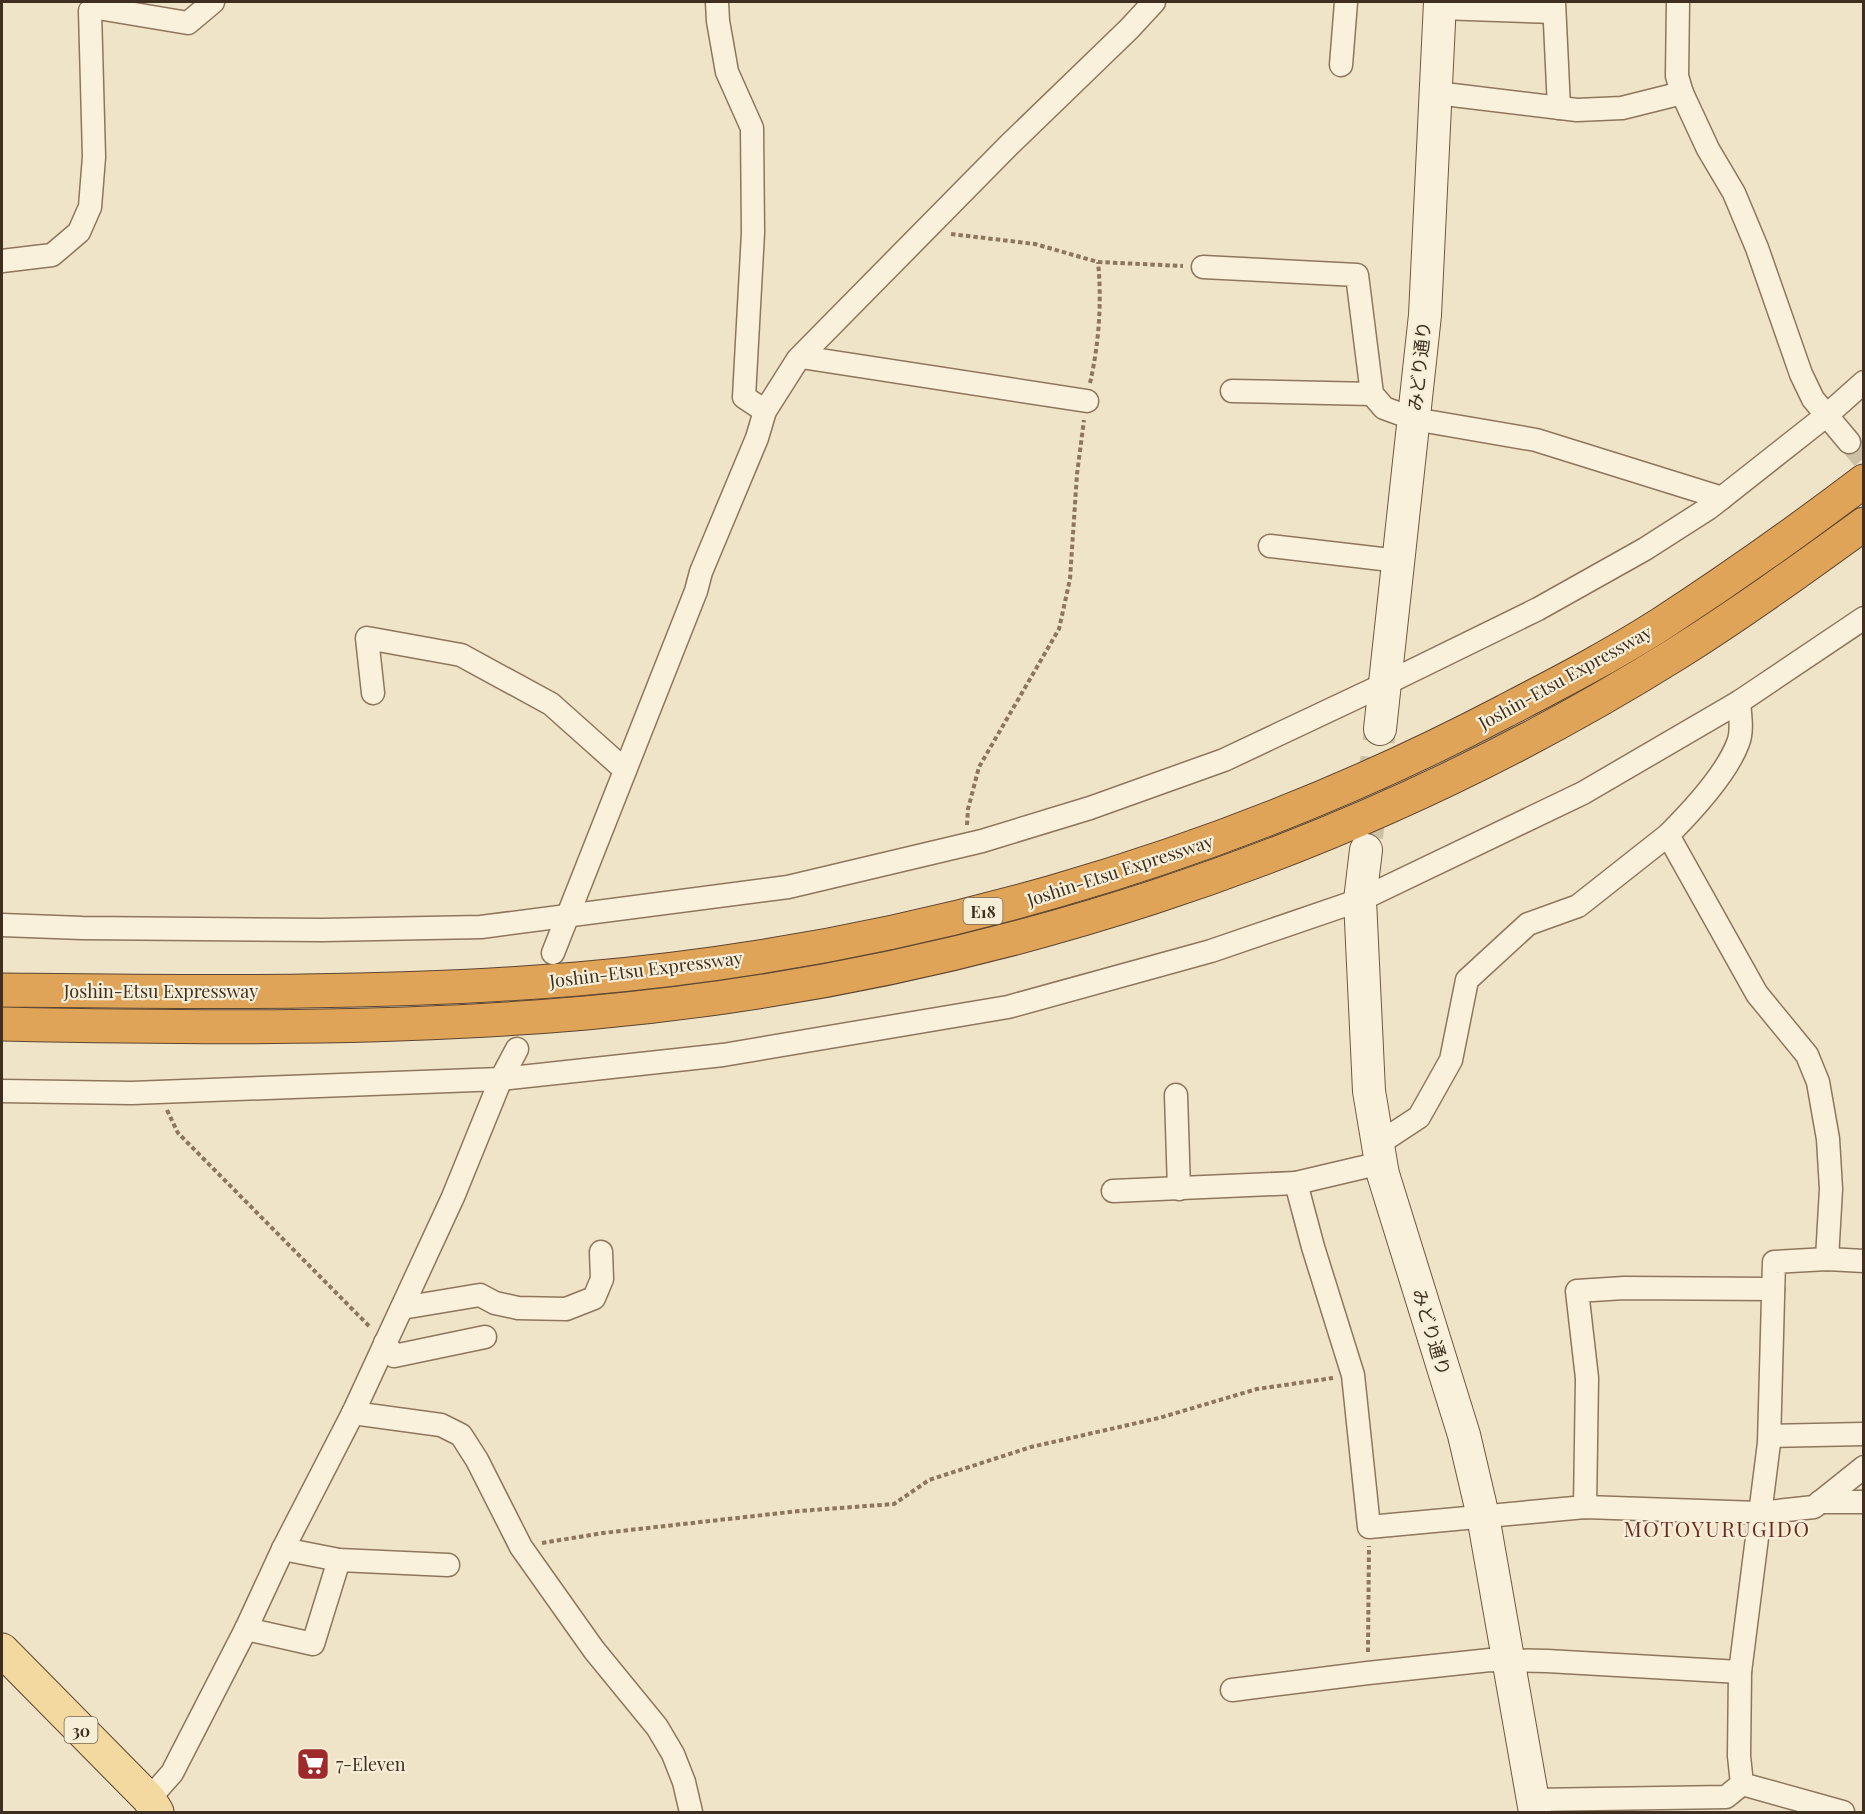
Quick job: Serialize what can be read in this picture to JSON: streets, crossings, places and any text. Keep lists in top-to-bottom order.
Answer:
{
  "streets": {
    "highway": ["Joshin-Etsu Expressway", "E18"],
    "main road": ["30"],
    "street": ["みどり通り"]
  },
  "districts": ["MOTOYURUGIDO"],
  "places": {
    "supermarket": ["7-Eleven"]
  }
}
